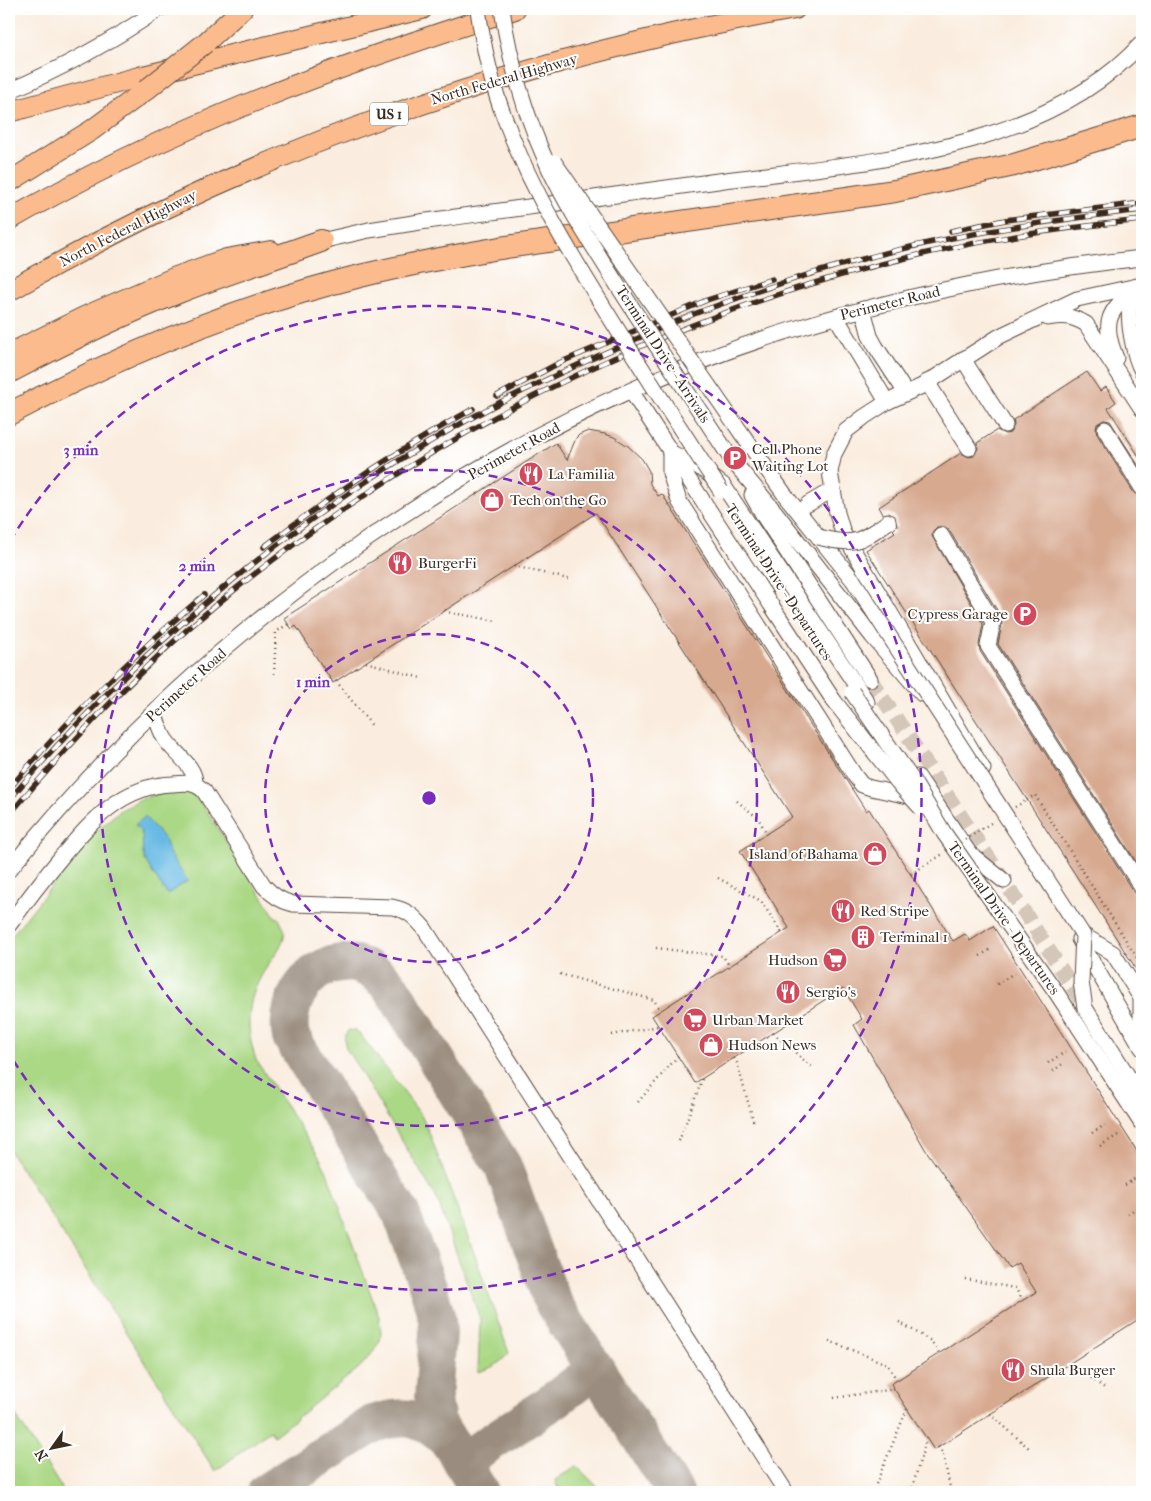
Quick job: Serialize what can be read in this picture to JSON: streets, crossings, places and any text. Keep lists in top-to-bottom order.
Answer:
{
  "streets": {
    "main road": ["North Federal Highway", "US 1"],
    "street": ["Perimeter Road", "Terminal Drive - Arrivals", "Terminal Drive - Departures"]
  },
  "places": {
    "parking": ["Cell Phone Waiting Lot", "Cypress Garage"],
    "restaurant": [
      "La Familia",
      "BurgerFi",
      "Red Stripe",
      "Sergio's",
      "Shula Burger"
    ],
    "shop": ["Tech on the Go", "Island of Bahama", "Hudson News"],
    "building": ["Terminal 1"],
    "supermarket": ["Hudson", "Urban Market"]
  },
  "north": "bottom left",
  "rings": ["3 min", "2 min", "1 min"]
}
